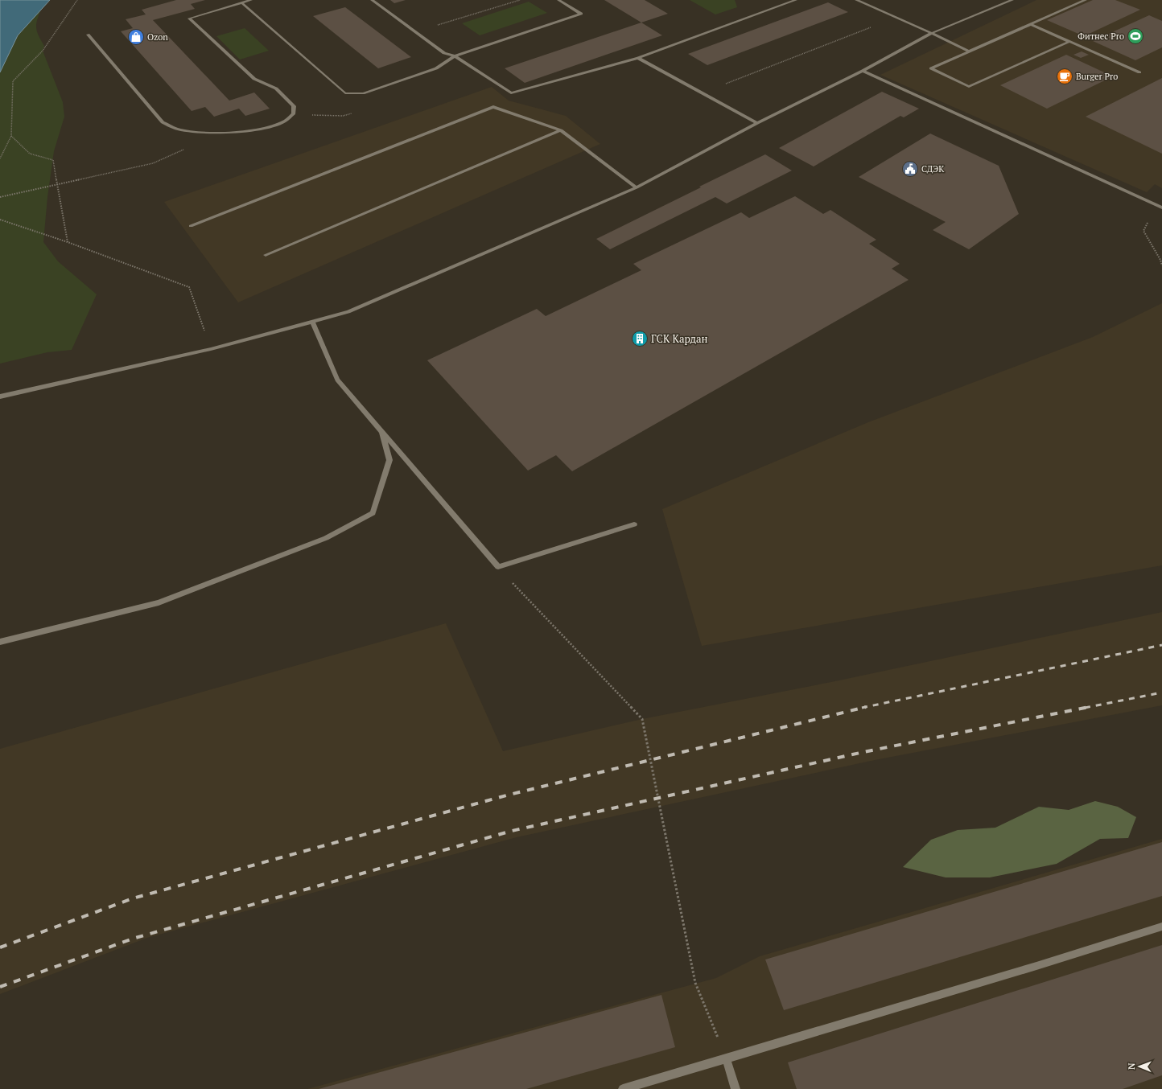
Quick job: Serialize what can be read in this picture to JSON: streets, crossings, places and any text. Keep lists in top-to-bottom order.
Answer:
{
  "places": {
    "sports": ["Фитнес Pro"],
    "shop": ["Ozon"],
    "cafe": ["Burger Pro"],
    "public building": ["СДЭК"],
    "building": ["ГСК Кардан"]
  },
  "north": "left"
}
